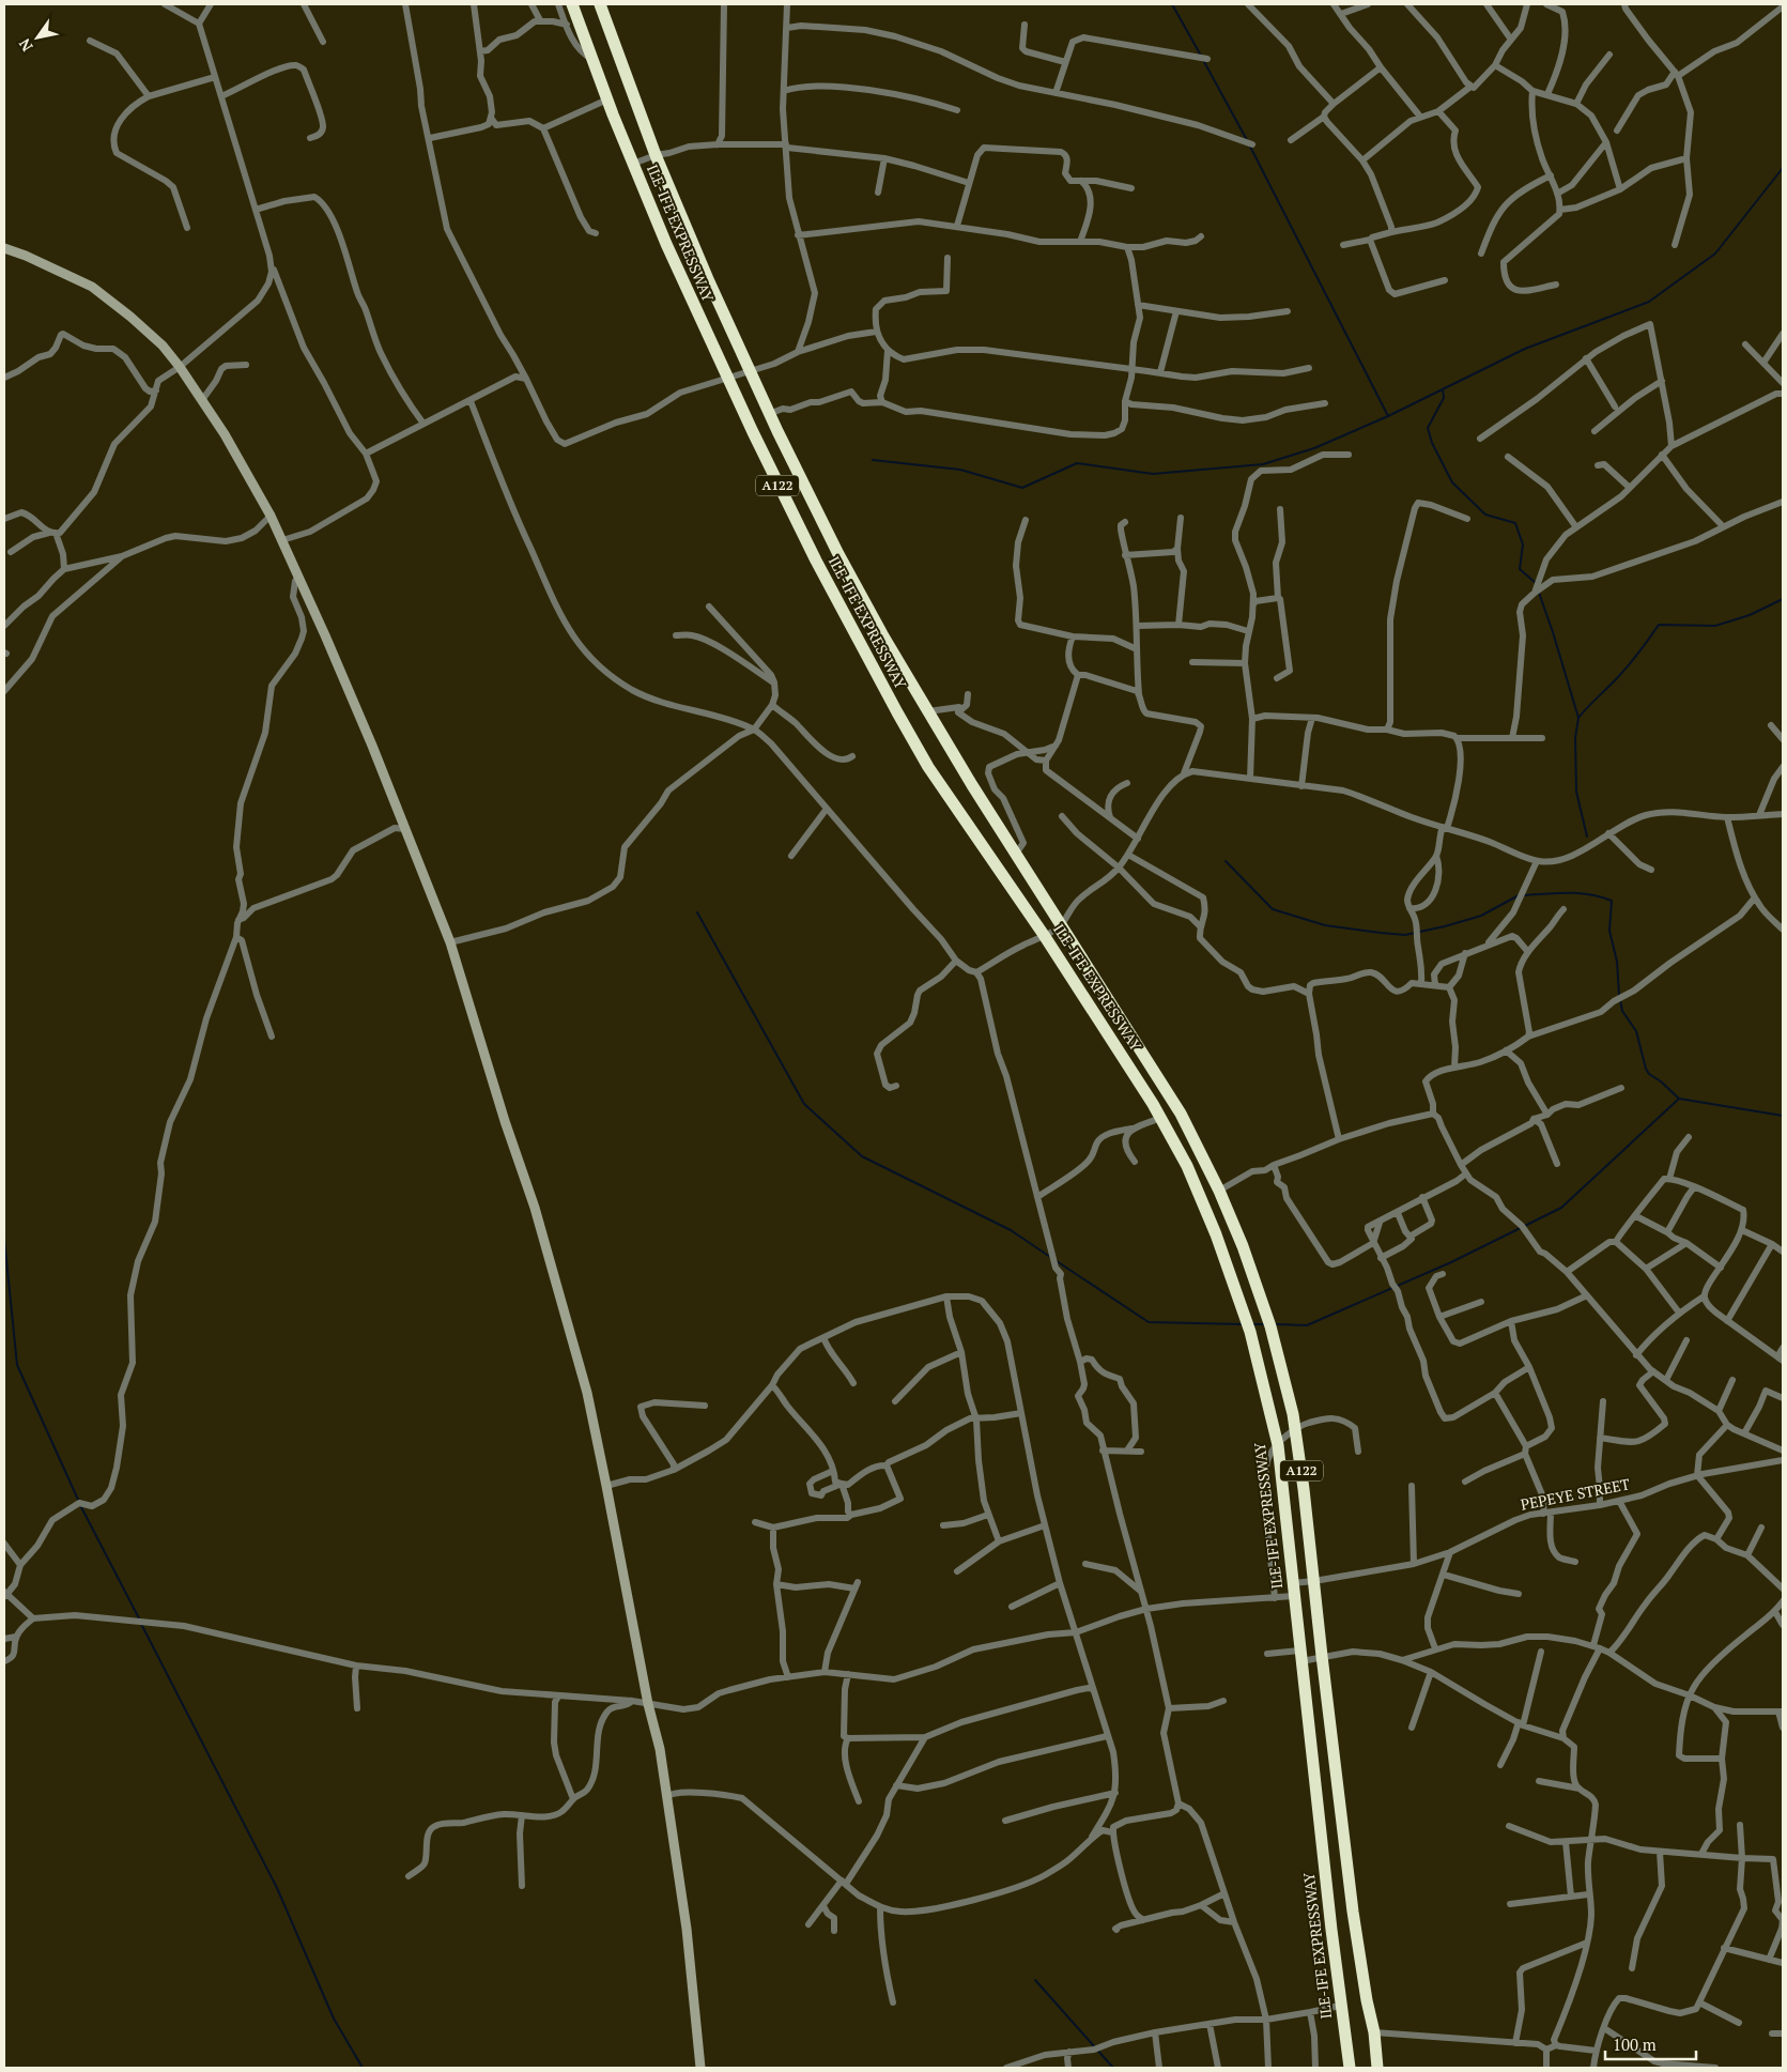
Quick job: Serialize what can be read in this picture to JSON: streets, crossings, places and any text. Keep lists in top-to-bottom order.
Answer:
{
  "streets": {
    "highway": ["ILE-IFE EXPRESSWAY", "A122"],
    "street": ["PEPEYE STREET"]
  },
  "crossings": [
    ["ILE-IFE EXPRESSWAY", "PEPEYE STREET"]
  ],
  "scale_bar": "100 m",
  "north": "bottom left"
}
